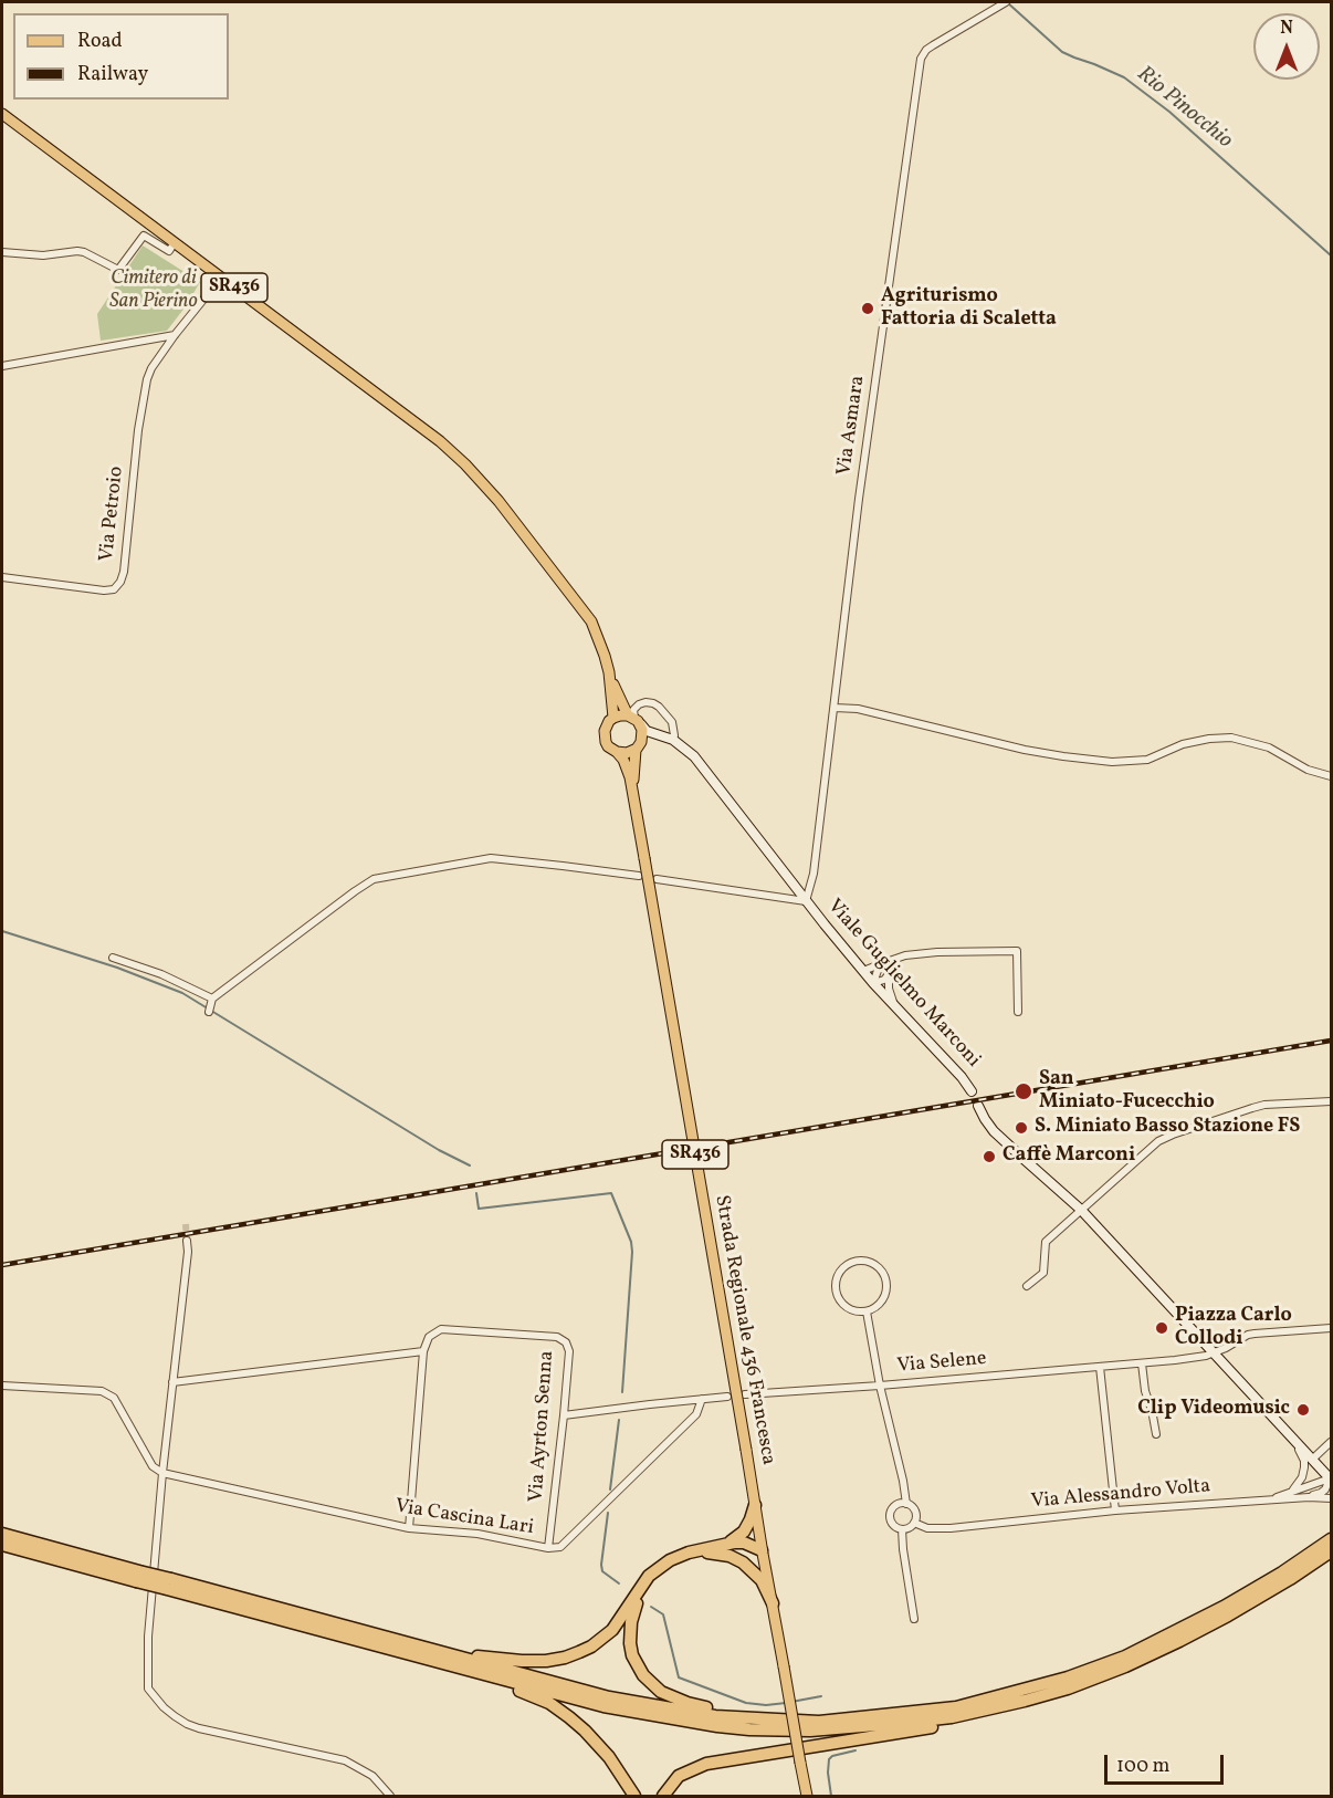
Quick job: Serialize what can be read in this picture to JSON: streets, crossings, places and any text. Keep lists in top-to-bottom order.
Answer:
{
  "streets": {
    "main road": ["SR436", "Strada Regionale 436 Francesca"],
    "street": [
      "Via Asmara",
      "Via Petroio",
      "Viale Guglielmo Marconi",
      "Via Selene",
      "Via Ayrton Senna",
      "Via Alessandro Volta",
      "Via Cascina Lari"
    ]
  },
  "crossings": [
    ["Via Asmara", "Viale Guglielmo Marconi"],
    ["Via Petroio", "Strada Regionale 436 Francesca"],
    ["Viale Guglielmo Marconi", "Strada Regionale 436 Francesca"],
    ["Via Ayrton Senna", "Via Cascina Lari"]
  ],
  "water": ["Rio Pinocchio"],
  "parks": ["Cimitero di San Pierino"],
  "places": [
    "Agriturismo Fattoria di Scaletta",
    "San Miniato-Fucecchio",
    "S. Miniato Basso Stazione FS",
    "Caffè Marconi",
    "Piazza Carlo Collodi",
    "Clip Videomusic"
  ],
  "legend": ["Road", "Railway"],
  "scale_bar": "100 m",
  "north": "top"
}
